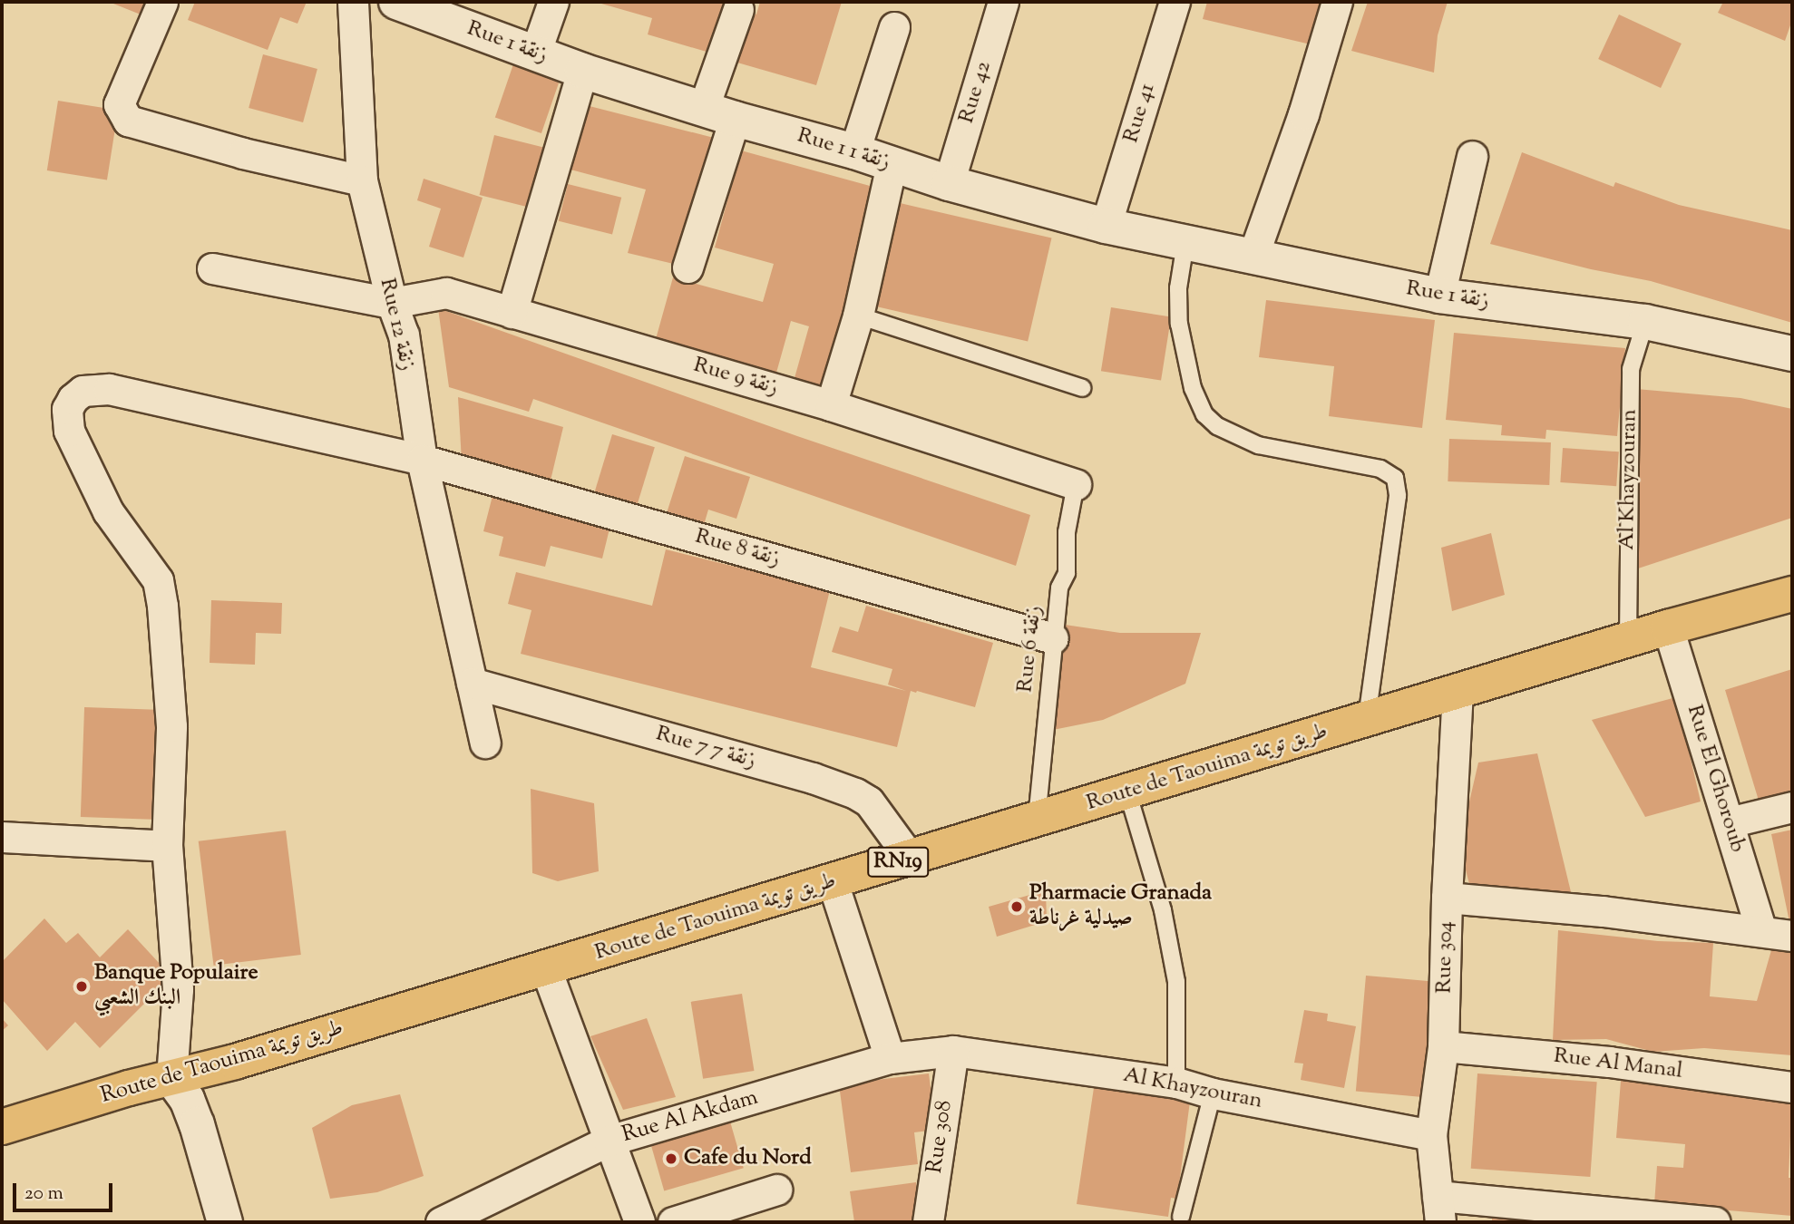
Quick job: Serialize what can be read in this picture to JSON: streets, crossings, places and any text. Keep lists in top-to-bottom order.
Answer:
{
  "streets": {
    "main road": ["Route de Taouima طريق تويمة", "RN19"],
    "street": [
      "Rue 1 زنقة",
      "Rue 42",
      "Rue 41",
      "Rue 1 زنقة 1",
      "Rue 12 زنقة",
      "Rue 9 زنقة",
      "Al Khayzouran",
      "Rue 8 زنقة",
      "Rue 7 زنقة 7",
      "Rue El Ghoroub",
      "Rue 304",
      "Rue Al Manal",
      "Rue Al Akdam",
      "Rue 308"
    ],
    "lane": ["Rue 6 زنقة"]
  },
  "crossings": [
    ["Rue 1 زنقة", "Rue 41"],
    ["Rue 1 زنقة", "Rue 1 زنقة 1"],
    ["Rue 1 زنقة", "Al Khayzouran"],
    ["Rue 42", "Rue 1 زنقة 1"],
    ["Rue 41", "Rue 1 زنقة 1"],
    ["Rue 12 زنقة", "Rue 9 زنقة"],
    ["Rue 12 زنقة", "Rue 8 زنقة"],
    ["Rue 12 زنقة", "Rue 7 زنقة 7"],
    ["Rue 9 زنقة", "Rue 6 زنقة"],
    ["Al Khayzouran", "Route de Taouima طريق تويمة"],
    ["Al Khayzouran", "Rue 304"],
    ["Al Khayzouran", "Rue Al Akdam"],
    ["Al Khayzouran", "Rue 308"],
    ["Rue 8 زنقة", "Rue 6 زنقة"],
    ["Rue 8 زنقة", "Route de Taouima طريق تويمة"],
    ["Rue 6 زنقة", "Route de Taouima طريق تويمة"],
    ["Rue 7 زنقة 7", "Route de Taouima طريق تويمة"],
    ["Route de Taouima طريق تويمة", "Rue El Ghoroub"],
    ["Route de Taouima طريق تويمة", "Rue 304"],
    ["Rue 304", "Rue Al Manal"],
    ["Rue Al Akdam", "Rue 308"]
  ],
  "places": ["Pharmacie Granada صيدلية غرناطة", "Banque Populaire البنك الشعبي", "Cafe du Nord"],
  "scale_bar": "20 m"
}
